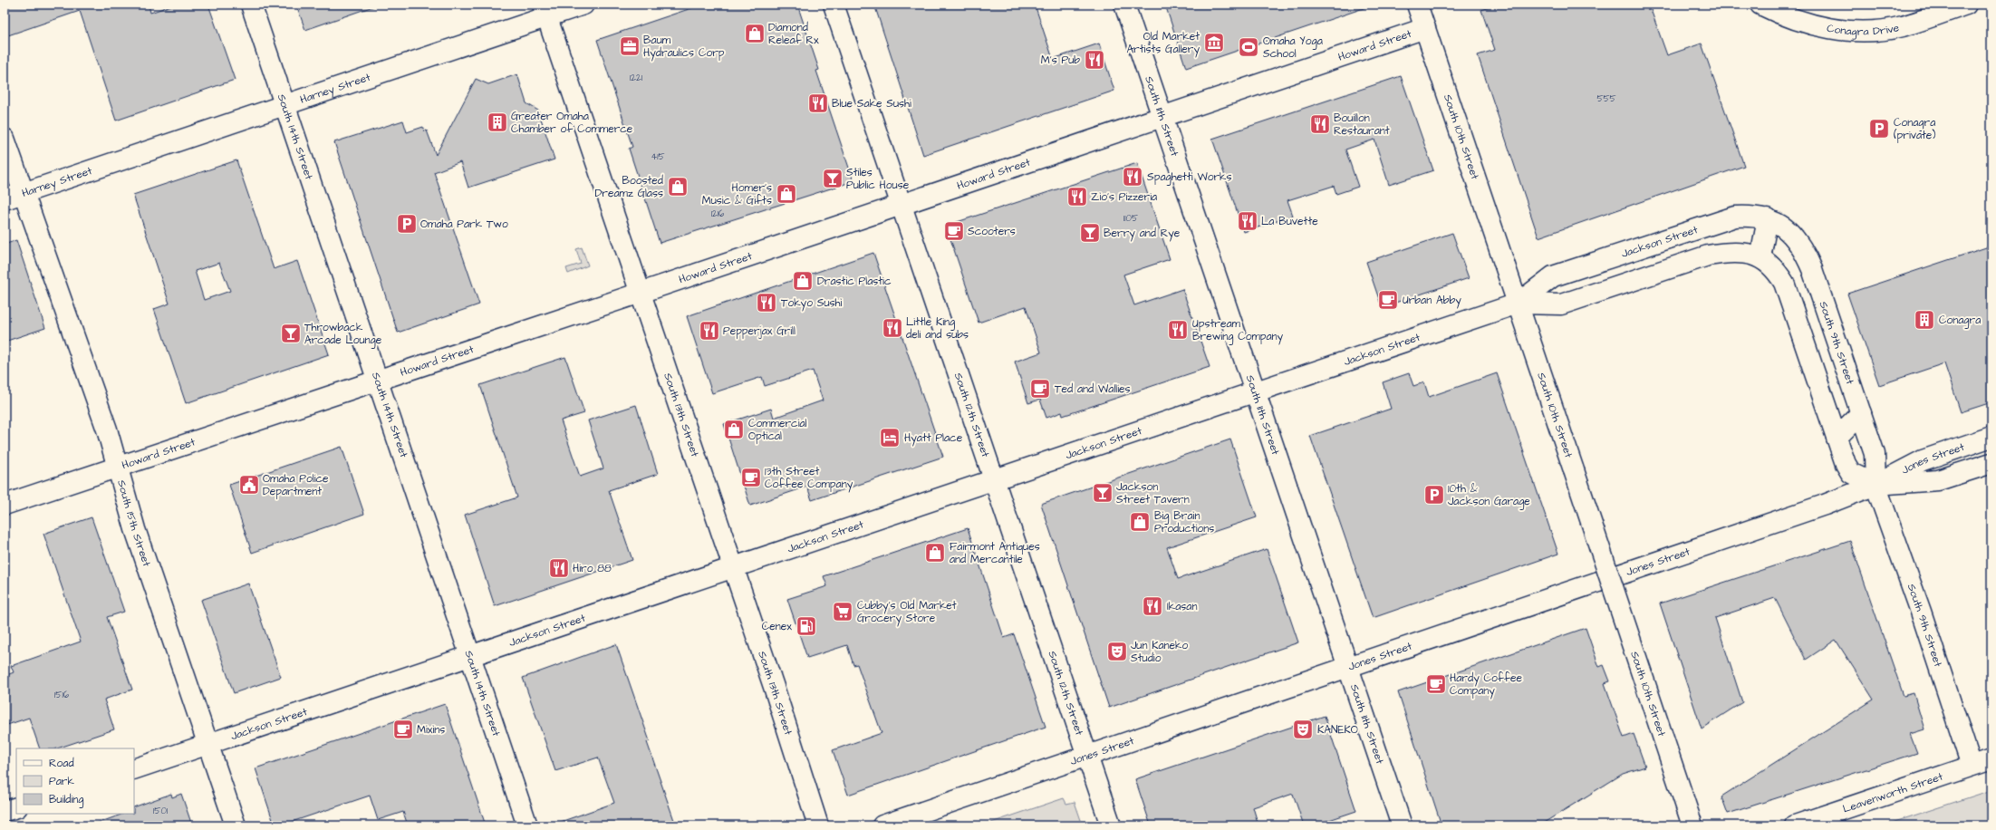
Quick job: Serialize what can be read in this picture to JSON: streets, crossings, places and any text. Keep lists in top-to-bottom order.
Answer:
{
  "streets": {
    "street": [
      "Conagra Drive",
      "Howard Street",
      "Harney Street",
      "South 11th Street",
      "South 14th Street",
      "South 10th Street",
      "Jackson Street",
      "South 9th Street",
      "South 13th Street",
      "South 12th Street",
      "Jones Street",
      "South 15th Street",
      "Leavenworth Street"
    ]
  },
  "crossings": [
    ["Howard Street", "South 11th Street"],
    ["Howard Street", "South 14th Street"],
    ["Howard Street", "South 10th Street"],
    ["Howard Street", "South 13th Street"],
    ["Howard Street", "South 12th Street"],
    ["Howard Street", "South 15th Street"],
    ["Harney Street", "South 14th Street"],
    ["Harney Street", "South 13th Street"],
    ["Harney Street", "South 15th Street"],
    ["South 11th Street", "Jackson Street"],
    ["South 11th Street", "Jones Street"],
    ["South 14th Street", "Jackson Street"],
    ["South 10th Street", "Jackson Street"],
    ["Jackson Street", "South 9th Street"],
    ["Jackson Street", "South 13th Street"],
    ["Jackson Street", "South 12th Street"],
    ["Jackson Street", "South 15th Street"],
    ["South 9th Street", "Jones Street"],
    ["South 9th Street", "Leavenworth Street"],
    ["South 12th Street", "Jones Street"]
  ],
  "places": {
    "shop": [
      "Diamond Releaf Rx",
      "Boosted Dreamz Glass",
      "Homer's Music & Gifts",
      "Drastic Plastic",
      "Commercial Optical",
      "Big Brain Productions",
      "Fairmont Antiques and Mercantile"
    ],
    "museum": ["Old Market Artists Gallery"],
    "office": ["Baum Hydraulics Corp"],
    "sports": ["Omaha Yoga School"],
    "restaurant": [
      "M's Pub",
      "Blue Sake Sushi",
      "Bouillon Restaurant",
      "Spaghetti Works",
      "Zio's Pizzeria",
      "La Buvette",
      "Tokyo Sushi",
      "Little King deli and subs",
      "Upstream Brewing Company",
      "Pepperjax Grill",
      "Hiro 88",
      "Ikasan"
    ],
    "building": ["Greater Omaha Chamber of Commerce", "Conagra"],
    "parking": ["Conagra (private)", "Omaha Park Two", "10th & Jackson Garage"],
    "bar": [
      "Stiles Public House",
      "Berry and Rye",
      "Throwback Arcade Lounge",
      "Jackson Street Tavern"
    ],
    "cafe": [
      "Scooters",
      "Urban Abby",
      "Ted and Wallies",
      "13th Street Coffee Company",
      "Hardy Coffee Company",
      "Mixins"
    ],
    "hotel": ["Hyatt Place"],
    "public building": ["Omaha Police Department"],
    "supermarket": ["Cubby's Old Market Grocery Store"],
    "fuel station": ["Cenex"],
    "theatre": ["Jun Kaneko Studio", "KANEKO"]
  },
  "house_numbers": [
    "1221",
    "555",
    "415",
    "1216",
    "1105",
    "1516",
    "1501"
  ],
  "legend": ["Road", "Park", "Building"]
}
